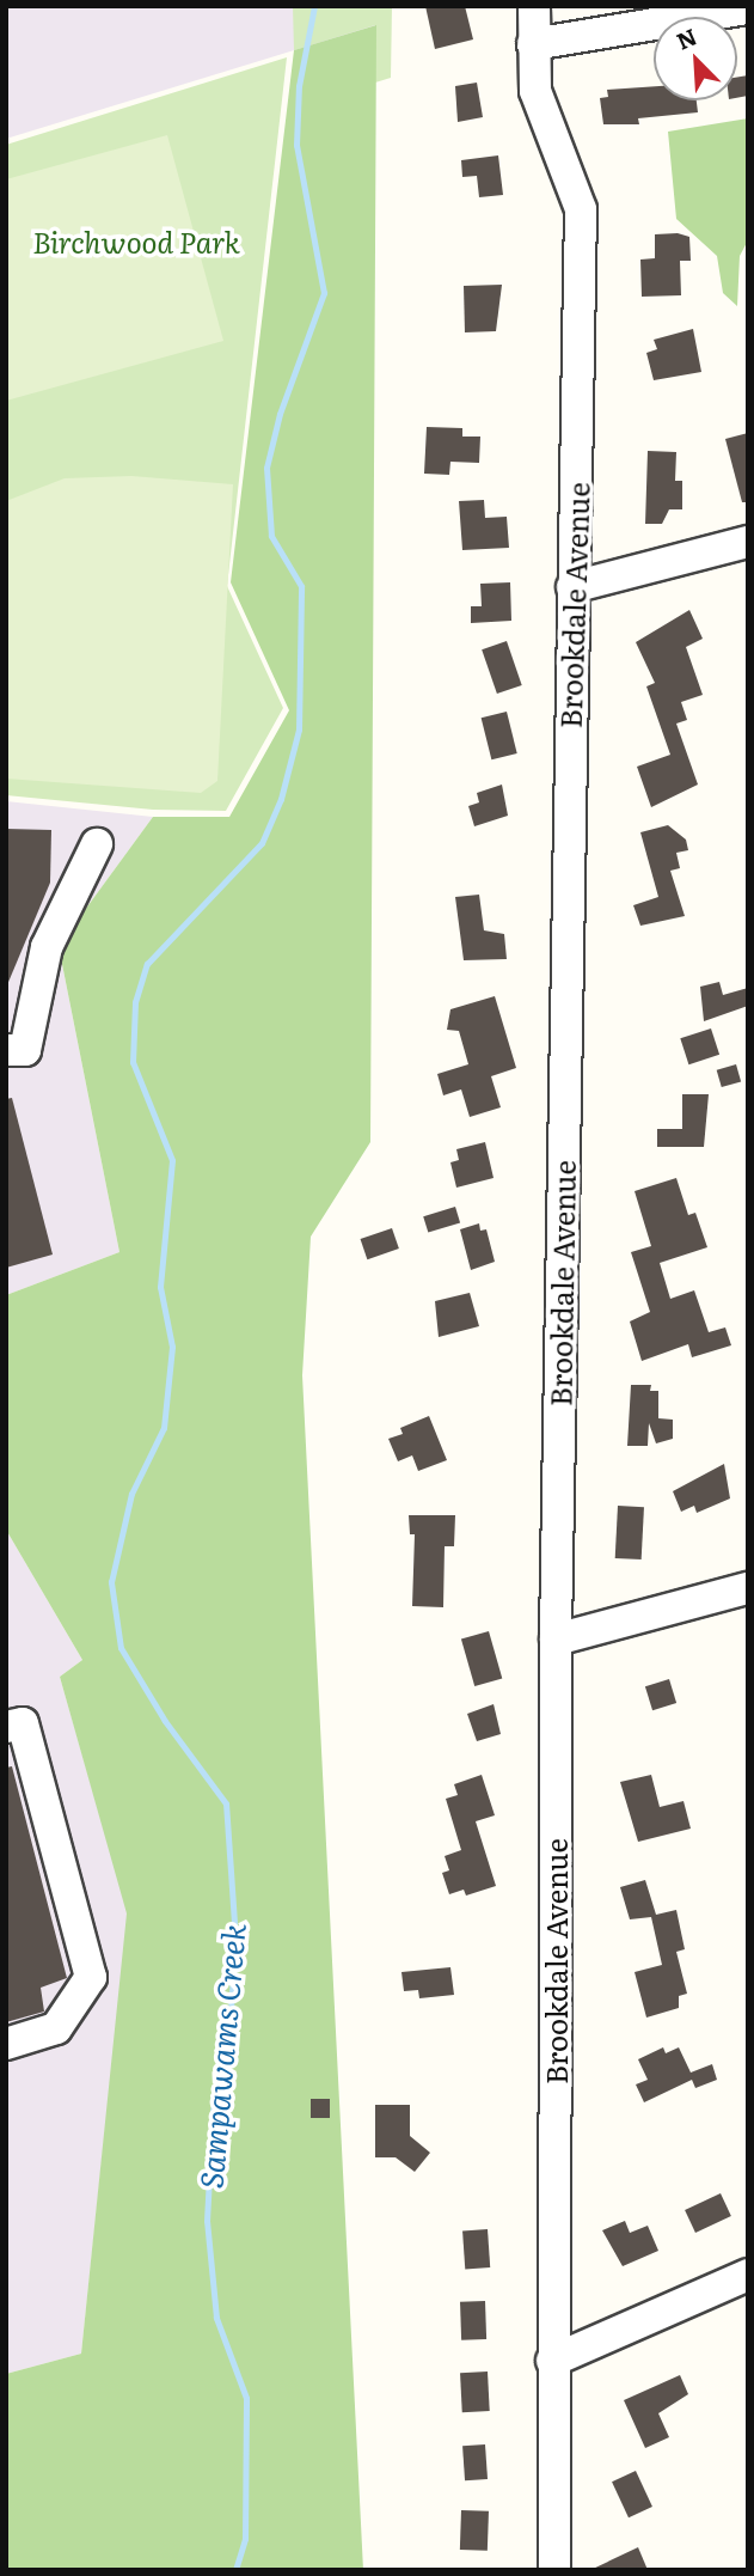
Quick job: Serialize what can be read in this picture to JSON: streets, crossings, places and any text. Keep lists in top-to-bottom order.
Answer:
{
  "streets": {
    "street": ["Brookdale Avenue"]
  },
  "water": ["Sampawams Creek"],
  "parks": ["Birchwood Park"],
  "north": "top left"
}
